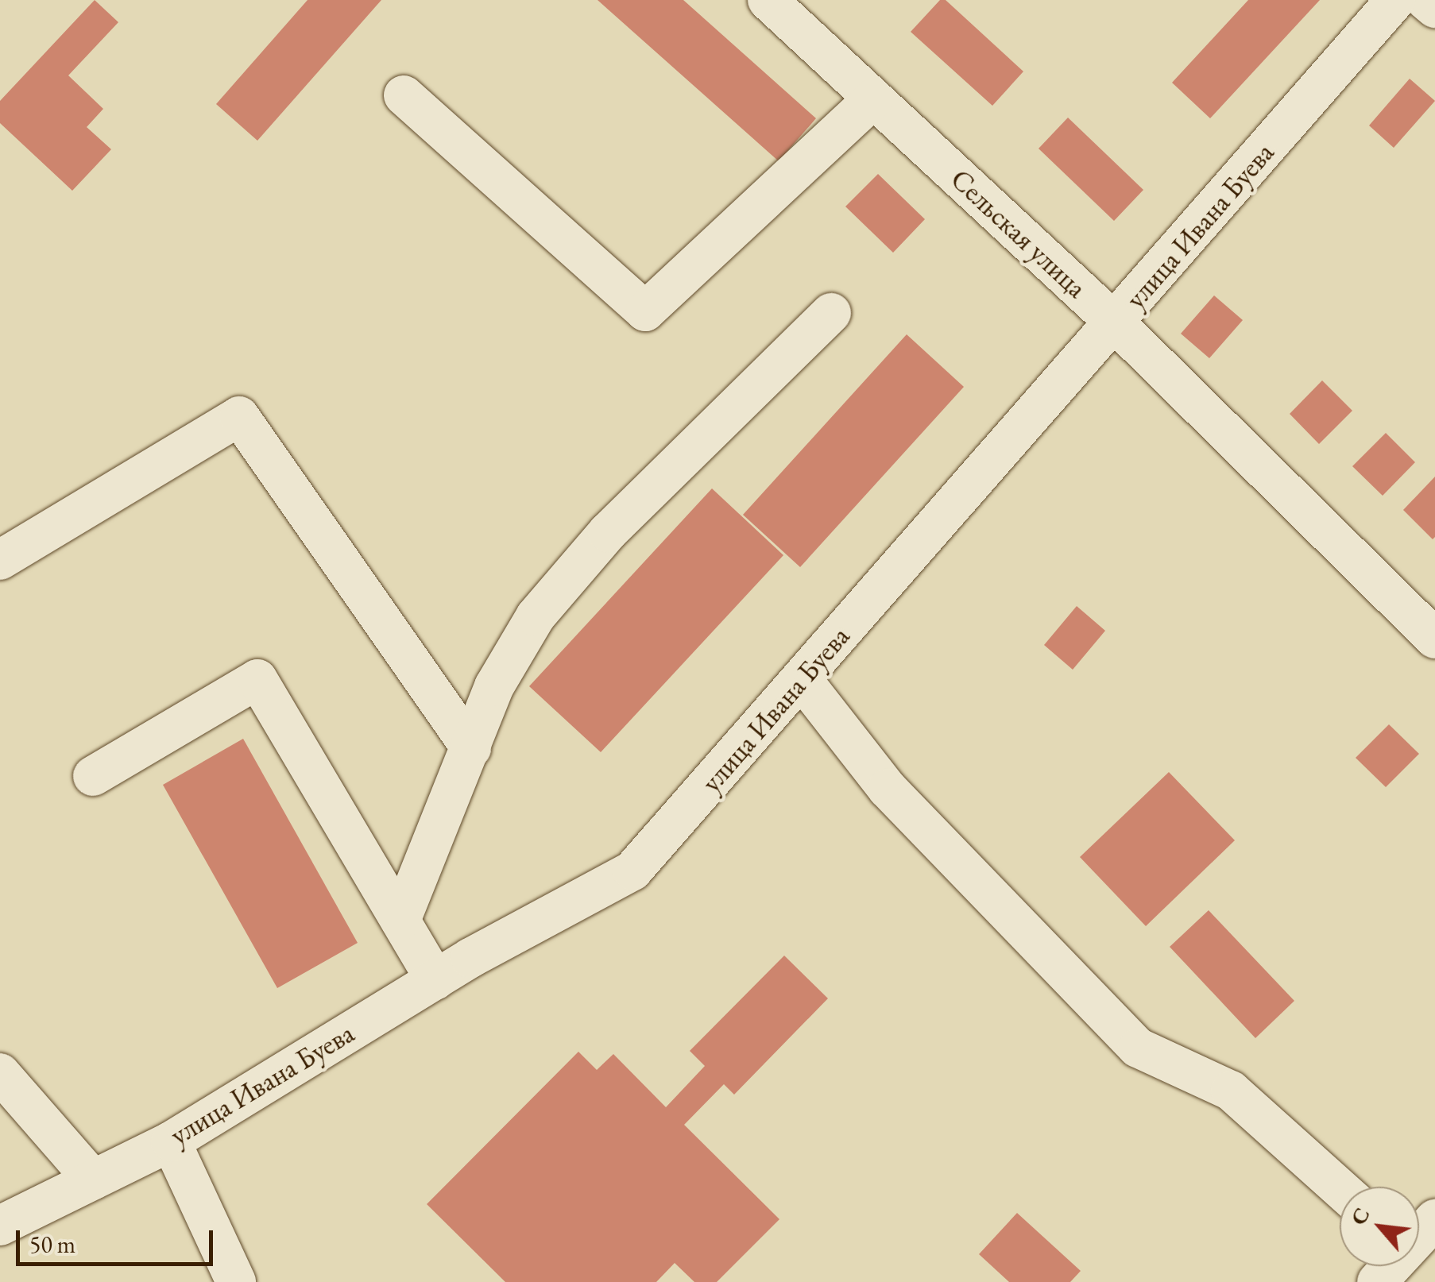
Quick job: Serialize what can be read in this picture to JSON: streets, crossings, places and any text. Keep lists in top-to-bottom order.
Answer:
{
  "streets": {
    "street": ["улица Ивана Буева", "Сельская улица"]
  },
  "crossings": [
    ["улица Ивана Буева", "Сельская улица"]
  ],
  "scale_bar": "50 m",
  "north": "top left"
}
